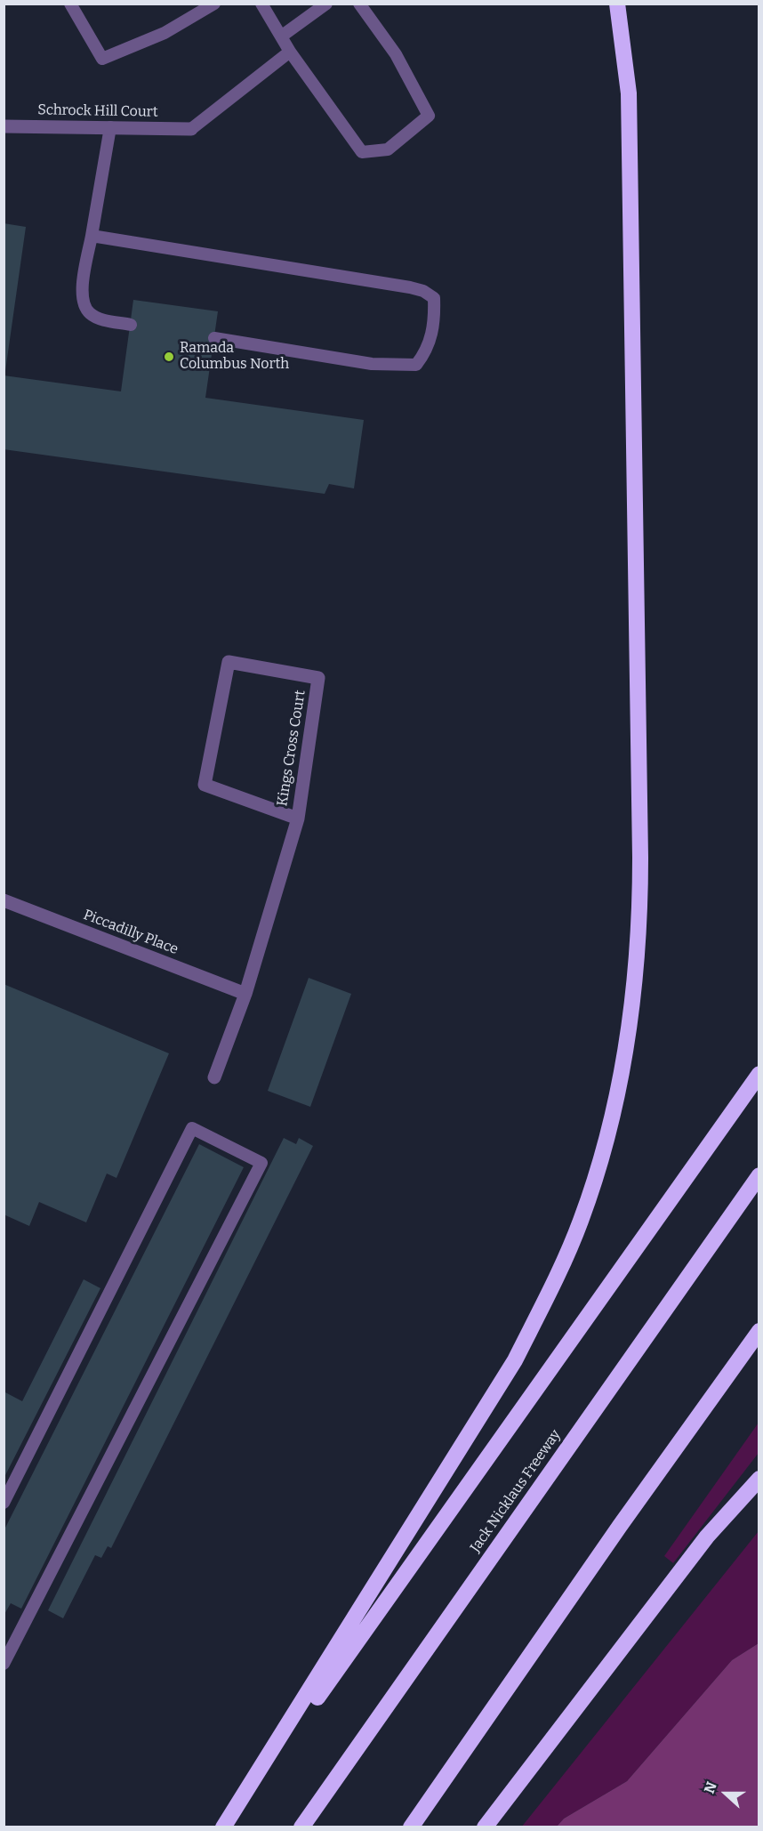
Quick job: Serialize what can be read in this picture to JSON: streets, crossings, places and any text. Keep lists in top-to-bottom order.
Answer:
{
  "streets": {
    "highway": ["Jack Nicklaus Freeway"],
    "street": ["Schrock Hill Court", "Kings Cross Court", "Piccadilly Place"]
  },
  "crossings": [
    ["Kings Cross Court", "Piccadilly Place"]
  ],
  "places": ["Ramada Columbus North"],
  "north": "left"
}
